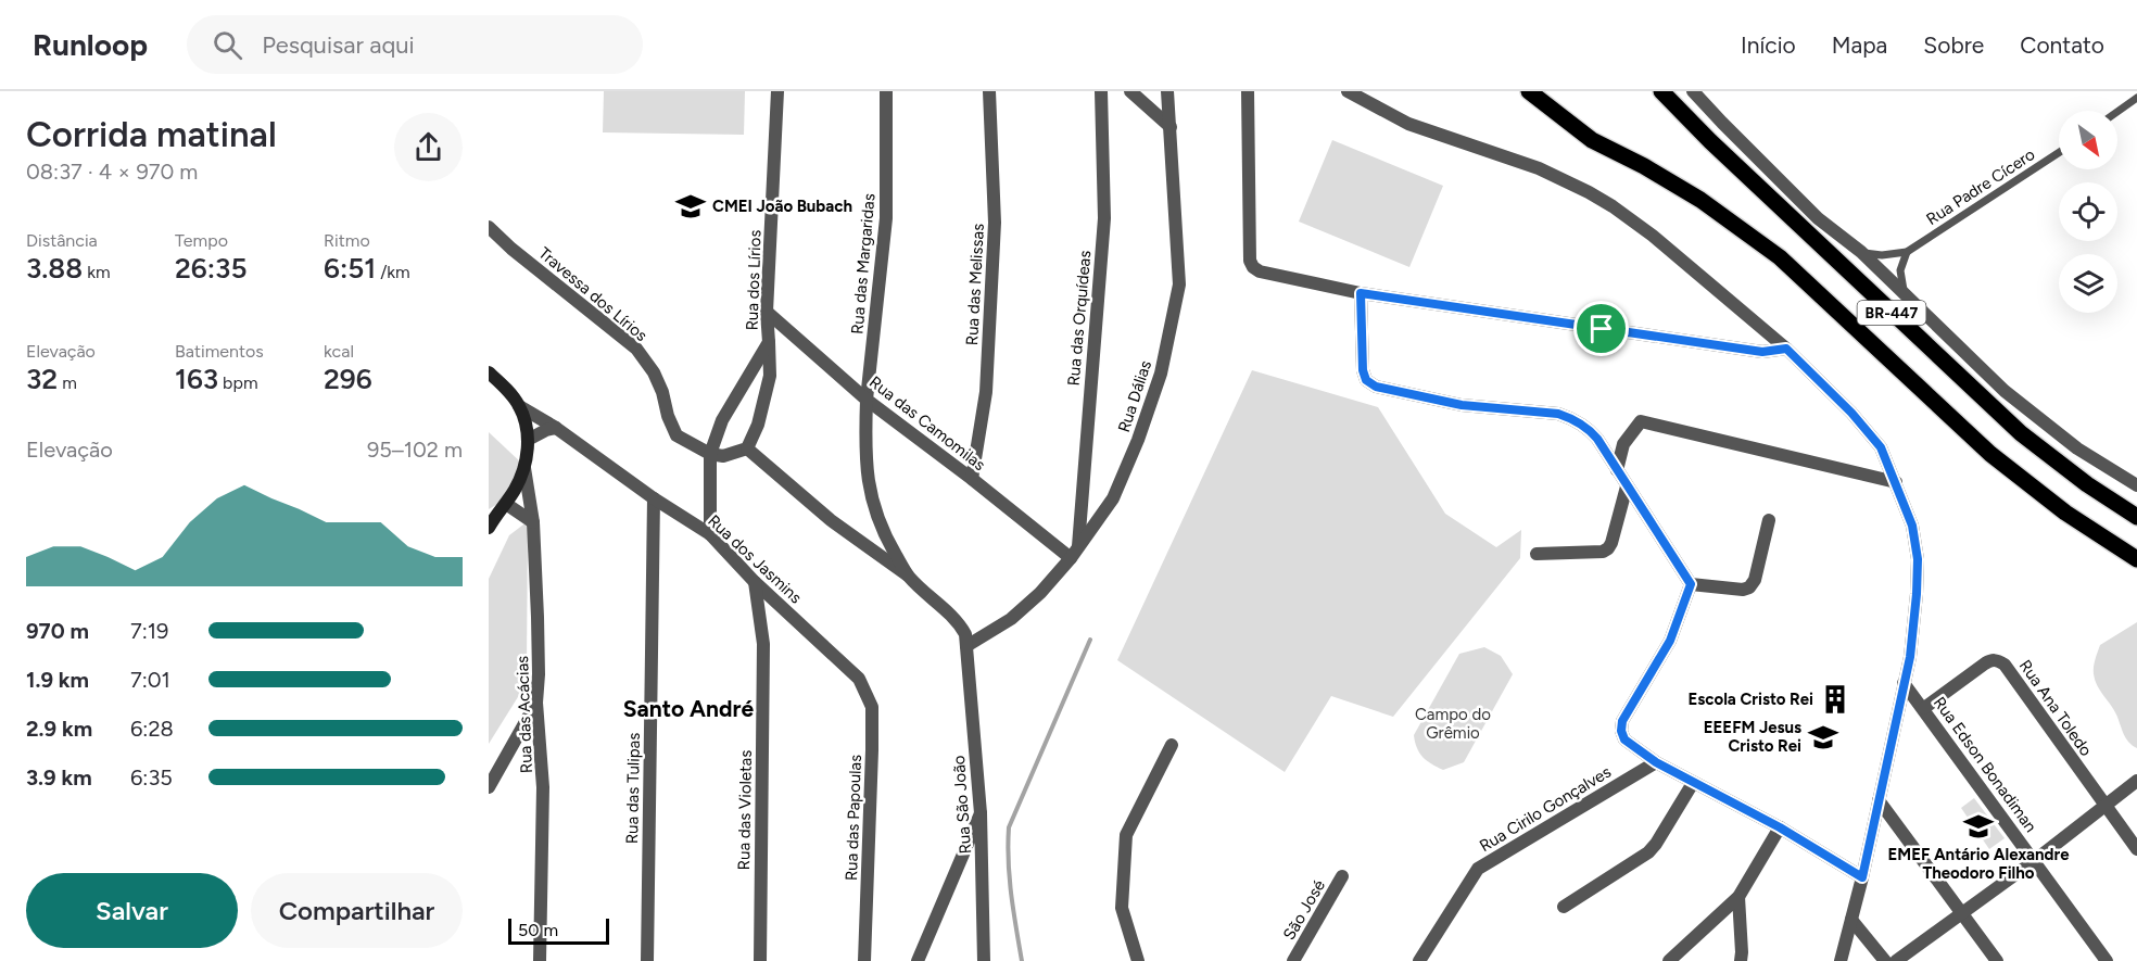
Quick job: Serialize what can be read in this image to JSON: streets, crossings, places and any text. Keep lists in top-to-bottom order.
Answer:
{
  "streets": {
    "main road": ["BR-447"],
    "street": [
      "Rua das Margaridas",
      "Rua dos Lírios",
      "Rua das Melissas",
      "Travessa dos Lírios",
      "Rua das Orquídeas",
      "Rua Dálias",
      "Rua das Camomilas",
      "Rua dos Jasmins",
      "Rua Ana Toledo",
      "Rua das Acácias",
      "Rua Edson Bonadiman",
      "Rua das Tulipas",
      "Rua São João",
      "Rua Cirilo Gonçalves",
      "Rua das Violetas",
      "Rua das Papoulas",
      "São José"
    ],
    "lane": ["Rua Padre Cícero"]
  },
  "crossings": [
    ["Rua das Margaridas", "Rua das Camomilas"],
    ["Rua das Margaridas", "Rua São João"],
    ["Rua dos Lírios", "Travessa dos Lírios"],
    ["Rua dos Lírios", "Rua das Camomilas"],
    ["Rua dos Lírios", "Rua dos Jasmins"],
    ["Rua das Melissas", "Rua das Camomilas"],
    ["Rua das Orquídeas", "Rua Dálias"],
    ["Rua das Orquídeas", "Rua das Camomilas"],
    ["Rua Dálias", "Rua das Camomilas"],
    ["Rua Dálias", "Rua São João"],
    ["Rua dos Jasmins", "Rua das Tulipas"],
    ["Rua dos Jasmins", "Rua das Violetas"],
    ["Rua dos Jasmins", "Rua das Papoulas"],
    ["Rua Ana Toledo", "Rua Edson Bonadiman"]
  ],
  "districts": ["Santo André"],
  "parks": ["Campo do Grêmio"],
  "places": {
    "school or university": ["CMEI João Bubach", "EEEFM Jesus Cristo Rei", "EMEF Antário Alexandre Theodoro Filho"],
    "building": ["Escola Cristo Rei"]
  },
  "scale_bar": "50 m",
  "north": "bottom right",
  "page": {
    "header": "Runloop",
    "search": "Pesquisar aqui",
    "nav": [
      "Início",
      "Mapa",
      "Sobre",
      "Contato"
    ],
    "heading": ["Corrida matinal", "08:37 · 4 × 970 m"],
    "stats": [
      ["Distância", "3.88 km"],
      ["Tempo", "26:35"],
      ["Ritmo", "6:51 /km"],
      ["Elevação", "32 m"],
      ["Batimentos", "163 bpm"],
      ["kcal", "296"]
    ],
    "chart": ["Elevação", "95–102 m"],
    "list": [
      {
        "name": "970 m",
        "note": "7:19"
      },
      {
        "name": "1.9 km",
        "note": "7:01"
      },
      {
        "name": "2.9 km",
        "note": "6:28"
      },
      {
        "name": "3.9 km",
        "note": "6:35"
      }
    ],
    "buttons": ["Salvar", "Compartilhar"],
    "scale": "50 m"
  }
}
